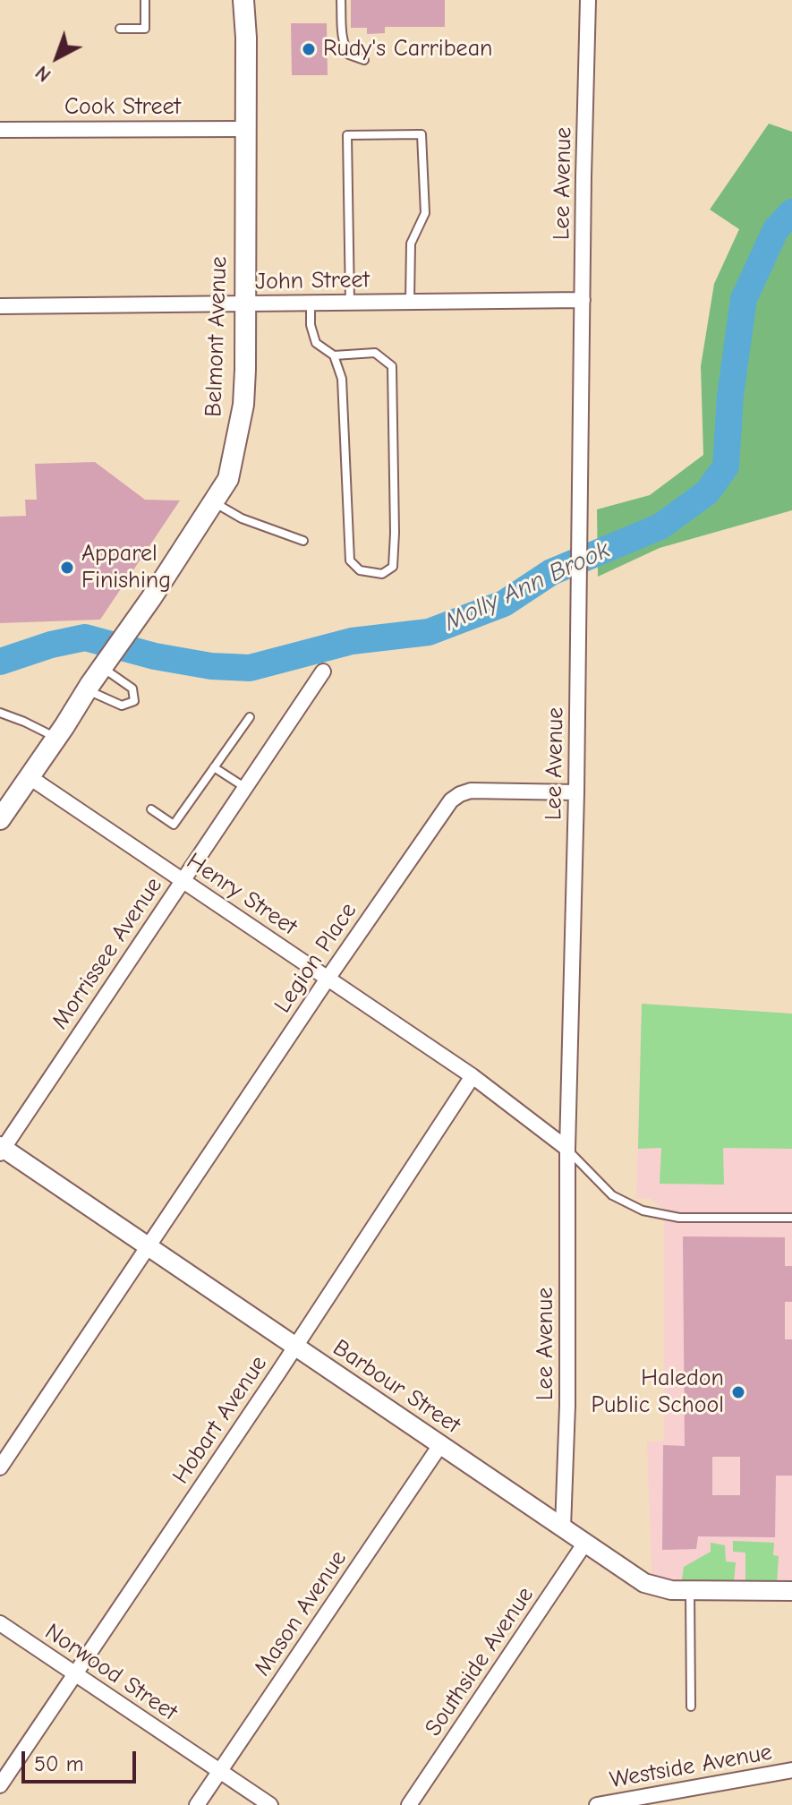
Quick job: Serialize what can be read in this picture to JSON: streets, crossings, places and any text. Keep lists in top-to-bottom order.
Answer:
{
  "streets": {
    "main road": ["Belmont Avenue"],
    "street": [
      "Cook Street",
      "Lee Avenue",
      "John Street",
      "Henry Street",
      "Morrissee Avenue",
      "Legion Place",
      "Barbour Street",
      "Hobart Avenue",
      "Mason Avenue",
      "Southside Avenue",
      "Norwood Street",
      "Westside Avenue"
    ]
  },
  "crossings": [
    ["Cook Street", "Belmont Avenue"],
    ["Lee Avenue", "John Street"],
    ["Lee Avenue", "Henry Street"],
    ["Lee Avenue", "Legion Place"],
    ["Lee Avenue", "Barbour Street"],
    ["John Street", "Belmont Avenue"],
    ["Belmont Avenue", "Henry Street"],
    ["Henry Street", "Morrissee Avenue"],
    ["Henry Street", "Legion Place"],
    ["Henry Street", "Hobart Avenue"],
    ["Morrissee Avenue", "Barbour Street"],
    ["Legion Place", "Barbour Street"],
    ["Barbour Street", "Hobart Avenue"],
    ["Barbour Street", "Mason Avenue"],
    ["Barbour Street", "Southside Avenue"],
    ["Hobart Avenue", "Norwood Street"],
    ["Mason Avenue", "Norwood Street"]
  ],
  "water": ["Molly Ann Brook"],
  "places": ["Rudy's Carribean", "Apparel Finishing", "Haledon Public School"],
  "scale_bar": "50 m",
  "north": "bottom left"
}
